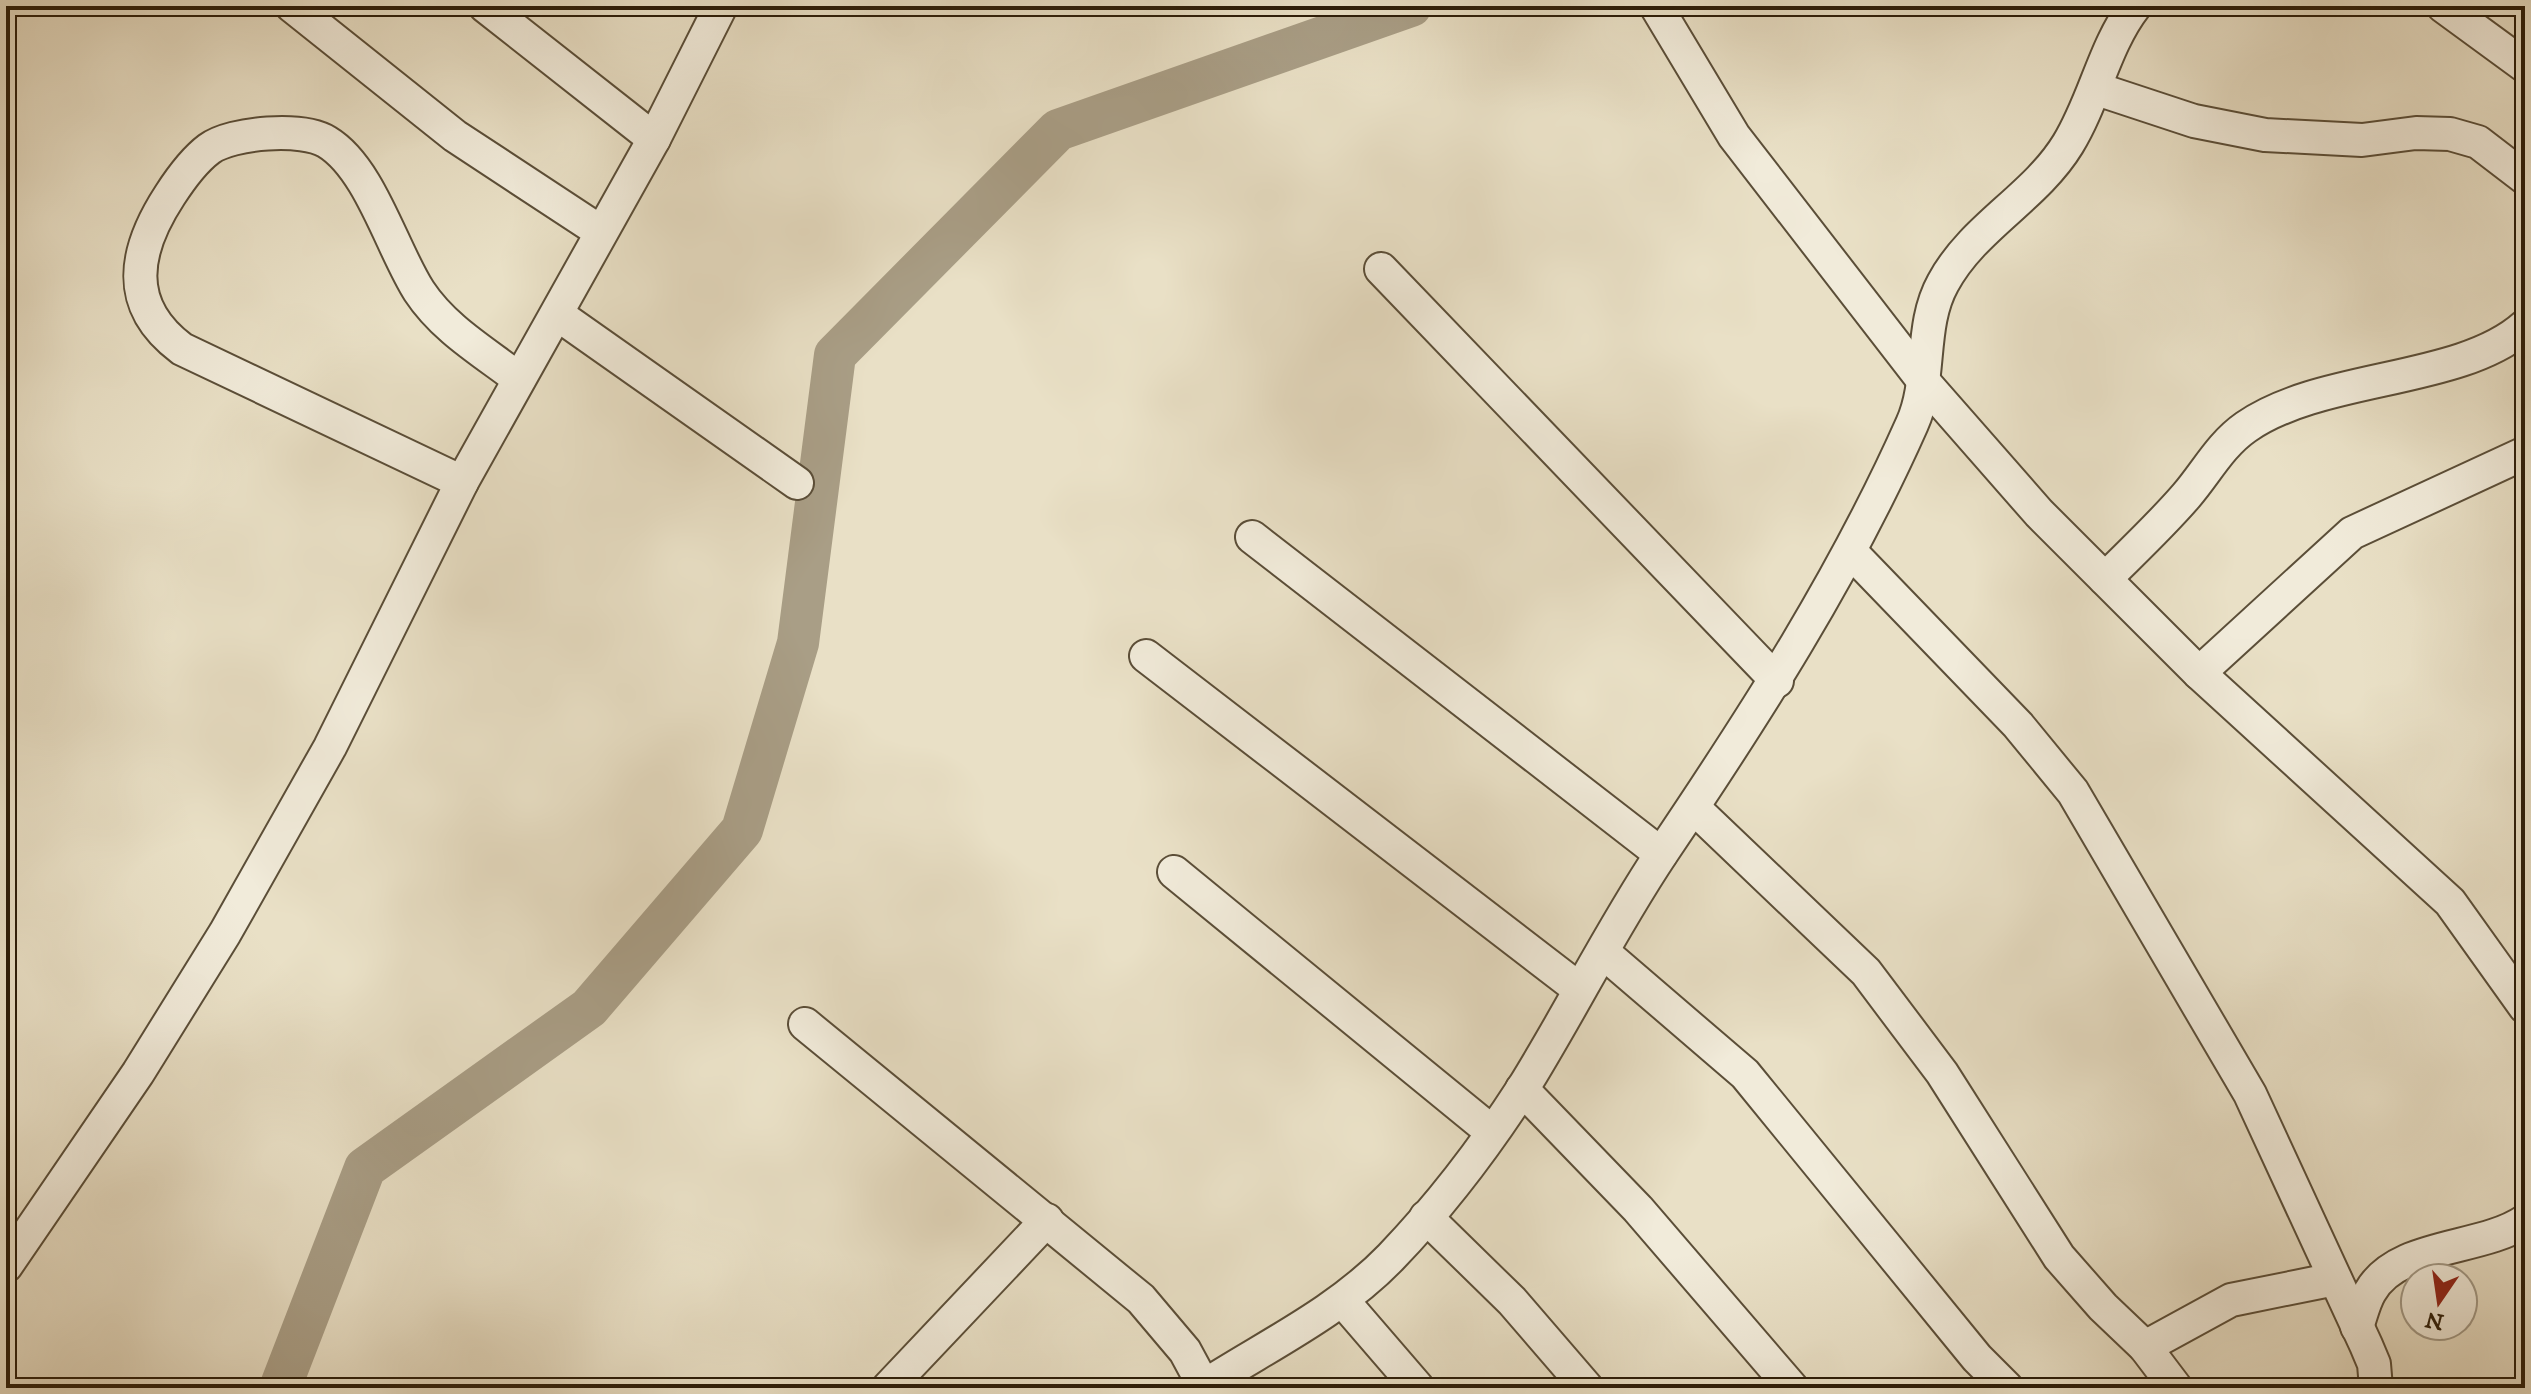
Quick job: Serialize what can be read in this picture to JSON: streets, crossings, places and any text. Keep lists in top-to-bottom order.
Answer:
{
  "north": "bottom"
}
